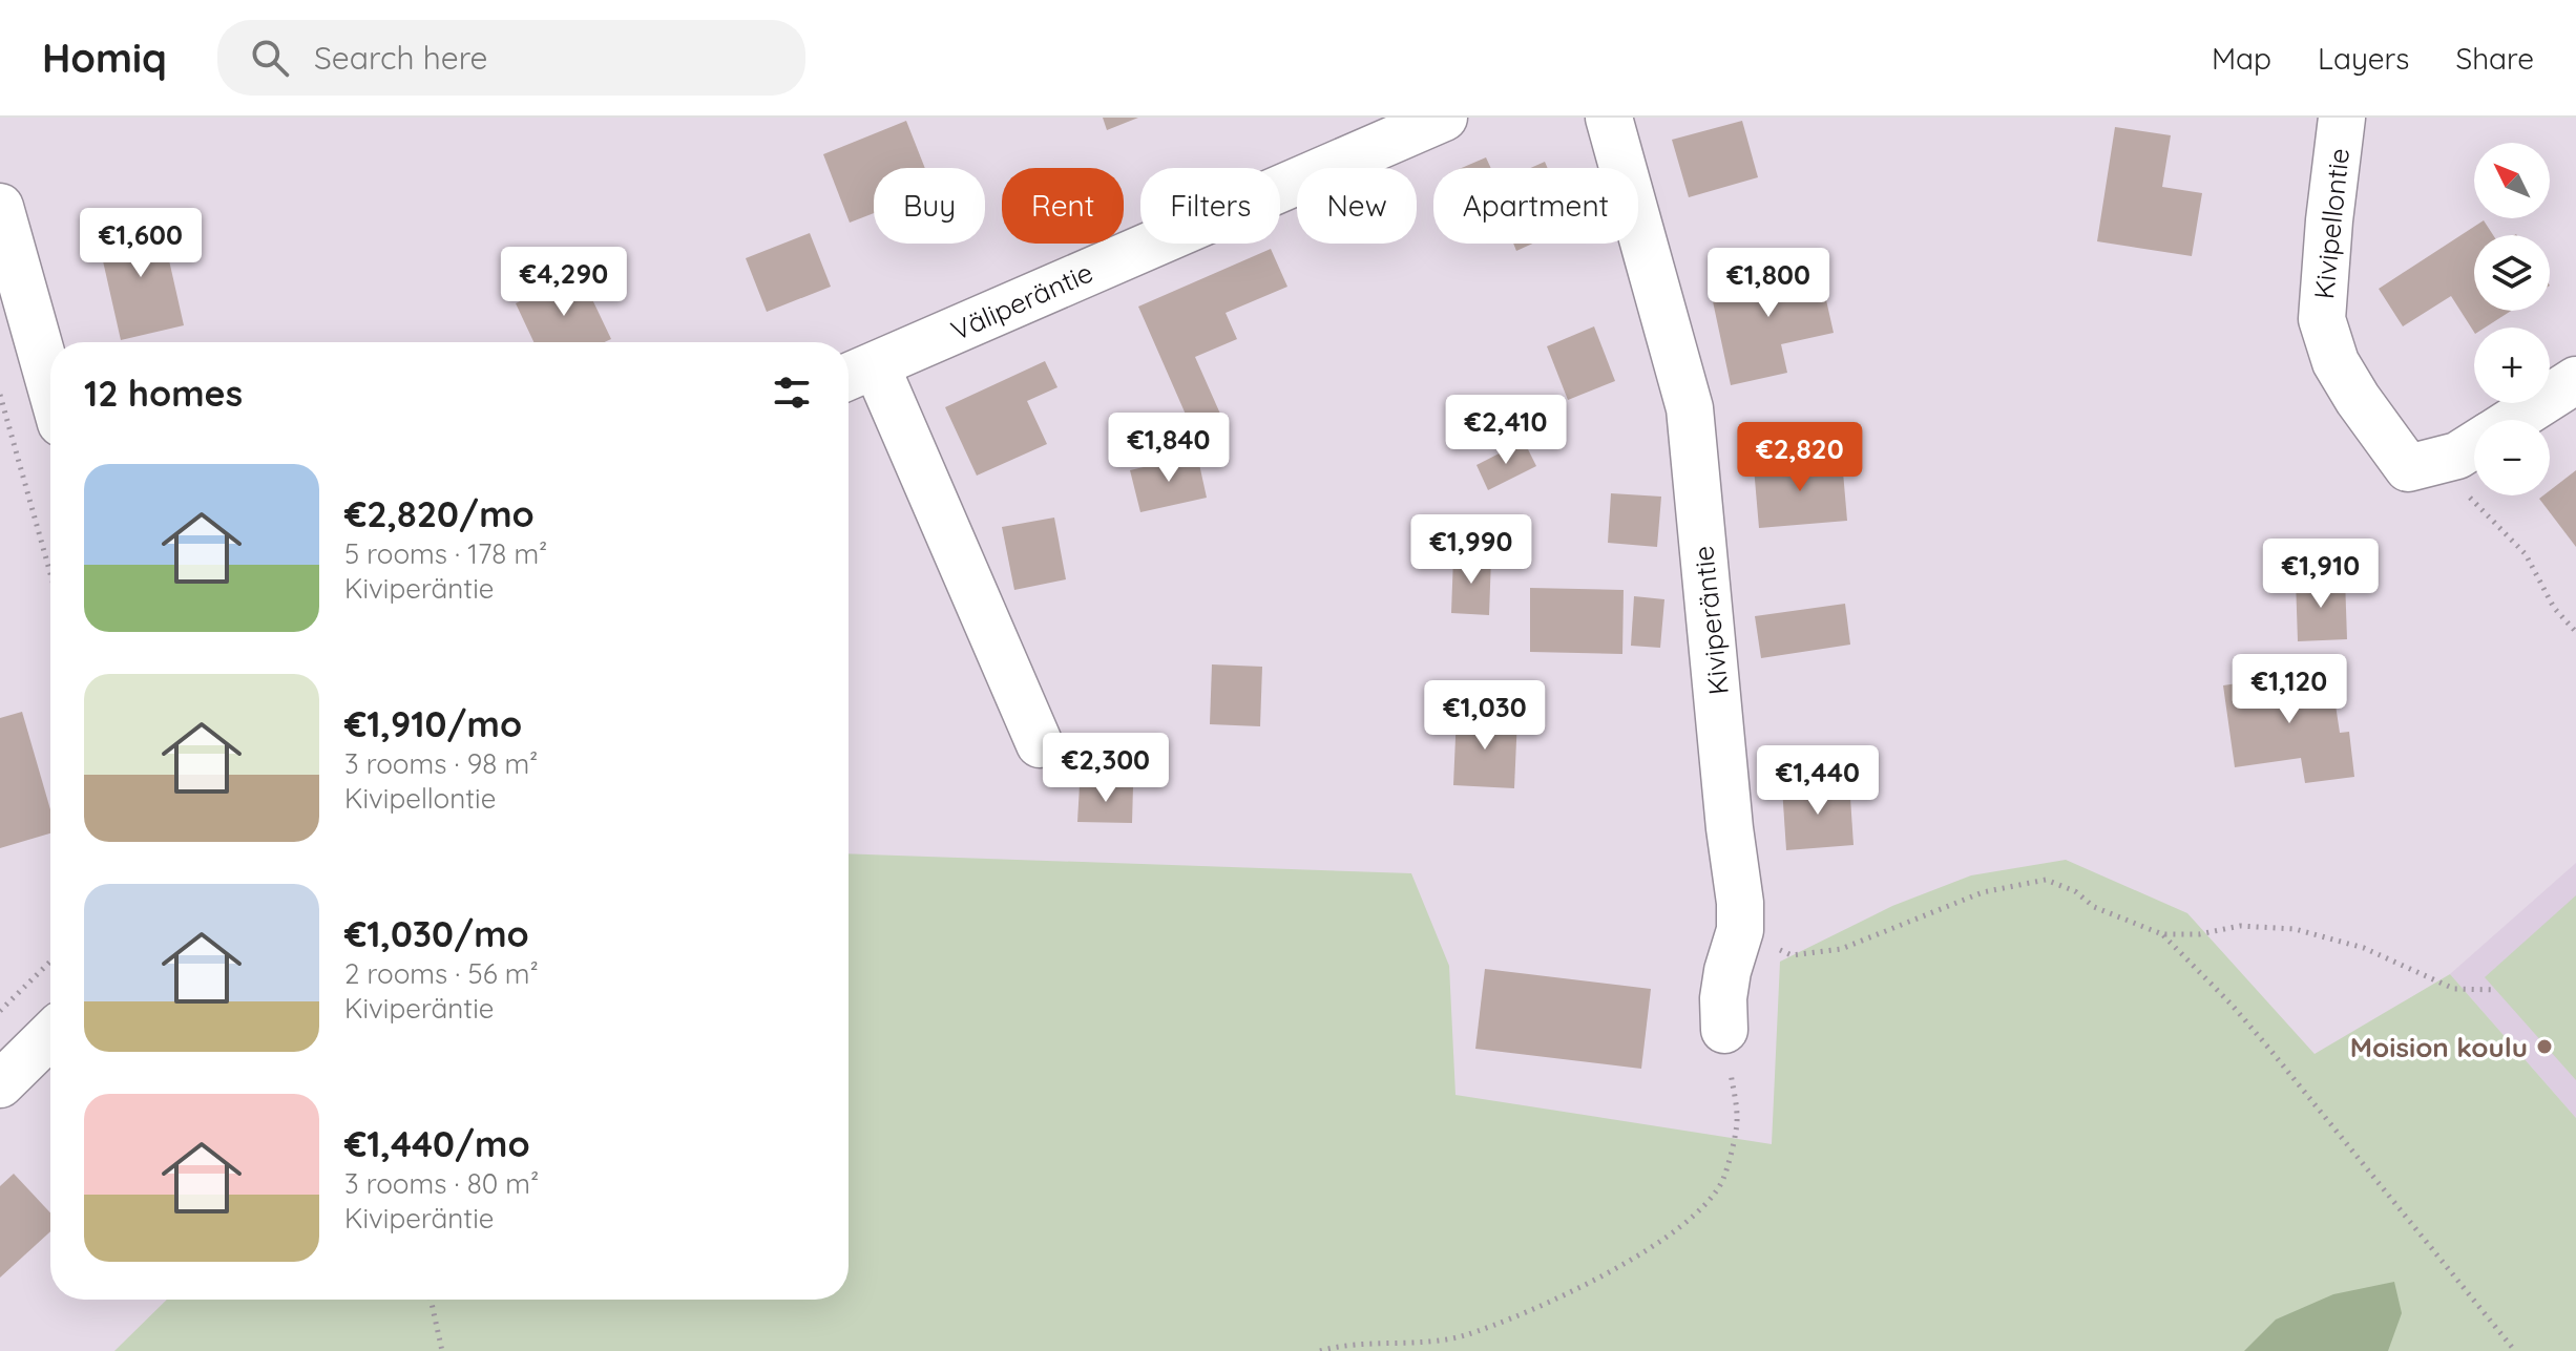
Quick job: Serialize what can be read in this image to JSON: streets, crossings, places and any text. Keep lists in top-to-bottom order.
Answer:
{
  "streets": {
    "street": ["Kivipellontie", "Väliperäntie", "Kiviperäntie"]
  },
  "places": ["Moision koulu"],
  "north": "top left",
  "page": {
    "header": "Homiq",
    "search": "Search here",
    "nav": ["Map", "Layers", "Share"],
    "map_buttons": ["+", "−"],
    "chip": [
      "Buy",
      "Rent",
      "Filters",
      "New",
      "Apartment"
    ],
    "price": [
      "€1,600",
      "€4,290",
      "€1,800",
      "€2,410",
      "€1,840",
      "€2,820",
      "€1,990",
      "€1,910",
      "€1,120",
      "€1,030",
      "€2,300",
      "€1,440"
    ],
    "heading": "12 homes",
    "list": [
      {
        "name": "€2,820/mo",
        "note": "5 rooms · 178 m² · Kiviperäntie"
      },
      {
        "name": "€1,910/mo",
        "note": "3 rooms · 98 m² · Kivipellontie"
      },
      {
        "name": "€1,030/mo",
        "note": "2 rooms · 56 m² · Kiviperäntie"
      },
      {
        "name": "€1,440/mo",
        "note": "3 rooms · 80 m² · Kiviperäntie"
      }
    ]
  }
}
